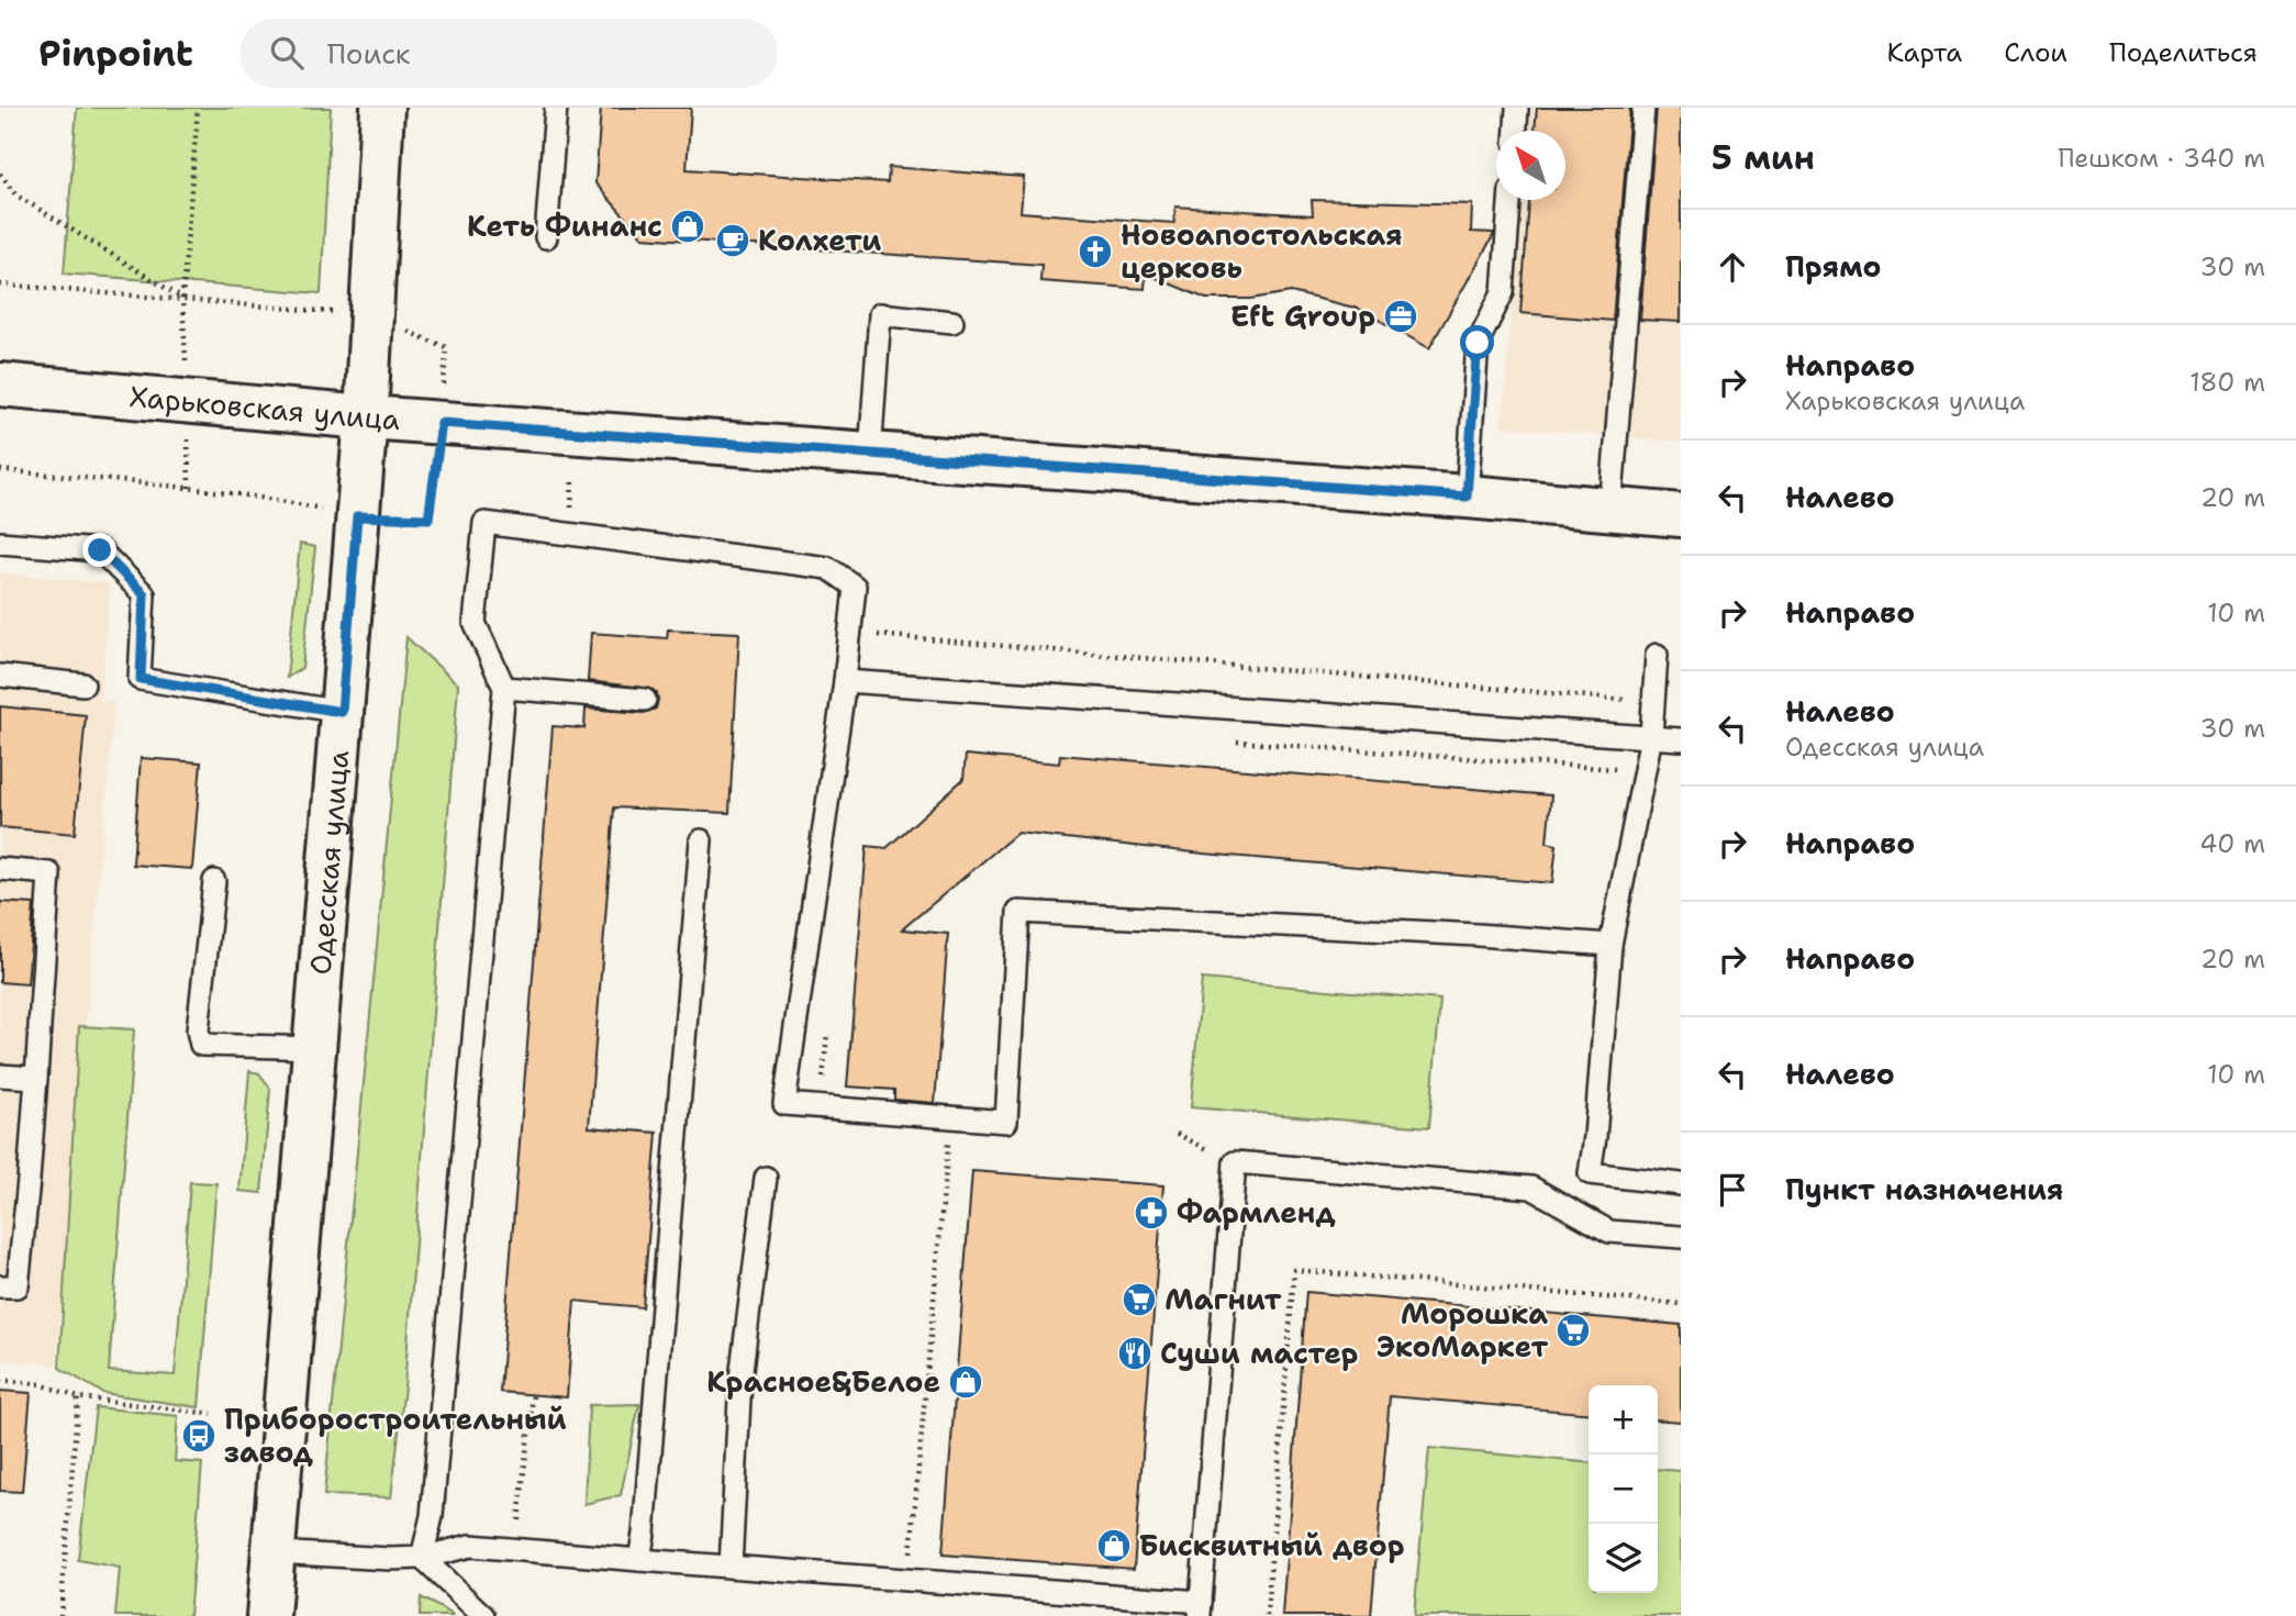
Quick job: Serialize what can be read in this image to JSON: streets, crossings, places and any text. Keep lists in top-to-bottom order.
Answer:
{
  "streets": {
    "street": ["Харьковская улица", "Одесская улица"]
  },
  "crossings": [
    ["Харьковская улица", "Одесская улица"]
  ],
  "places": {
    "shop": ["Кеть Финанс", "Красное&Белое", "Бисквитный двор"],
    "cafe": ["Колхети"],
    "church": ["Новоапостольская церковь"],
    "office": ["Eft Group"],
    "pharmacy": ["Фармленд"],
    "supermarket": ["Магнит", "Морошка ЭкоМаркет"],
    "restaurant": ["Суши мастер"],
    "bus stop": ["Приборостроительный завод"]
  },
  "north": "top left",
  "page": {
    "header": "Pinpoint",
    "search": "Поиск",
    "nav": ["Карта", "Слои", "Поделиться"],
    "heading": ["5 мин", "Пешком · 340 m"],
    "list": [
      ["Прямо", "30 m"],
      ["Направо", "Харьковская улица", "180 m"],
      ["Налево", "20 m"],
      ["Направо", "10 m"],
      ["Налево", "Одесская улица", "30 m"],
      ["Направо", "40 m"],
      ["Направо", "20 m"],
      ["Налево", "10 m"],
      "Пункт назначения"
    ],
    "map_buttons": ["+", "−"]
  }
}
